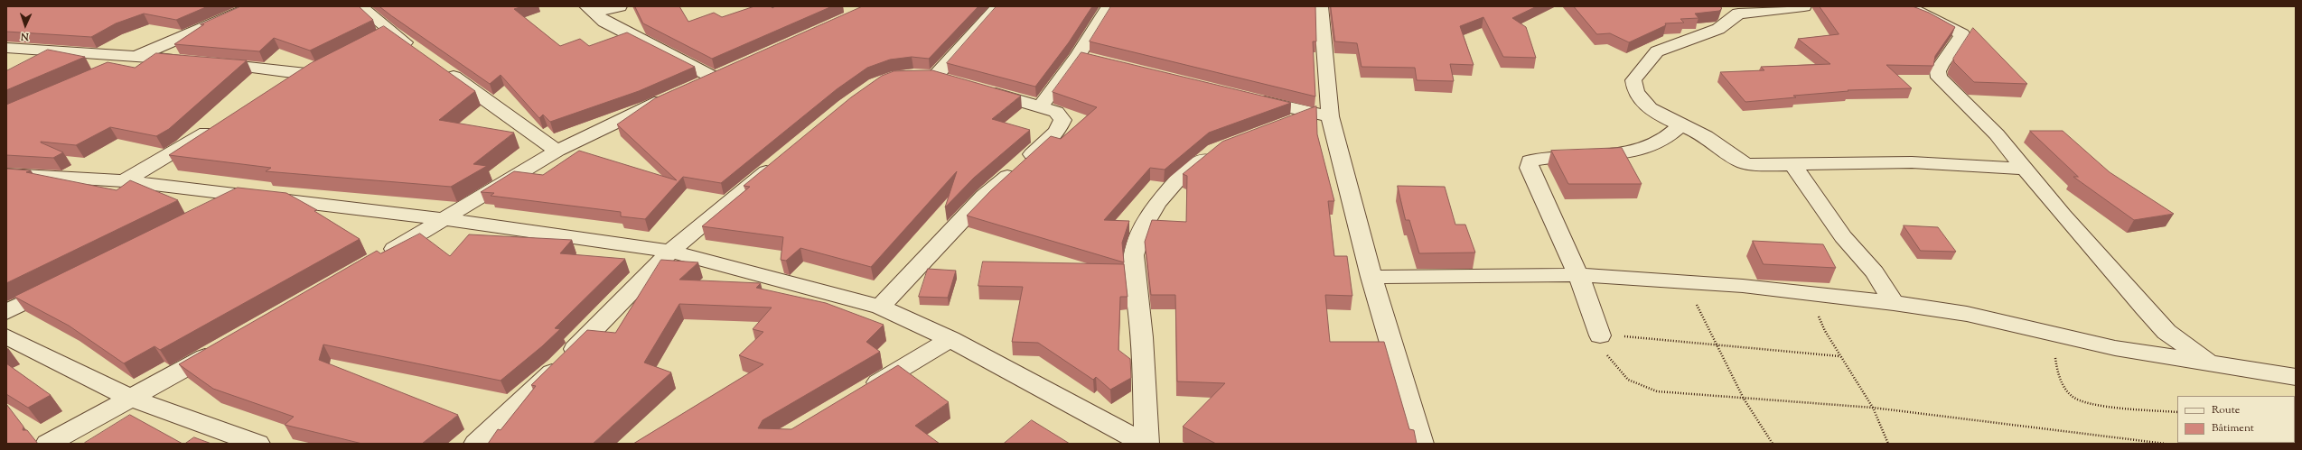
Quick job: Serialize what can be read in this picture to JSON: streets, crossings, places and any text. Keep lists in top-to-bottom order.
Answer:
{
  "legend": ["Route", "Bâtiment"],
  "north": "bottom"
}
